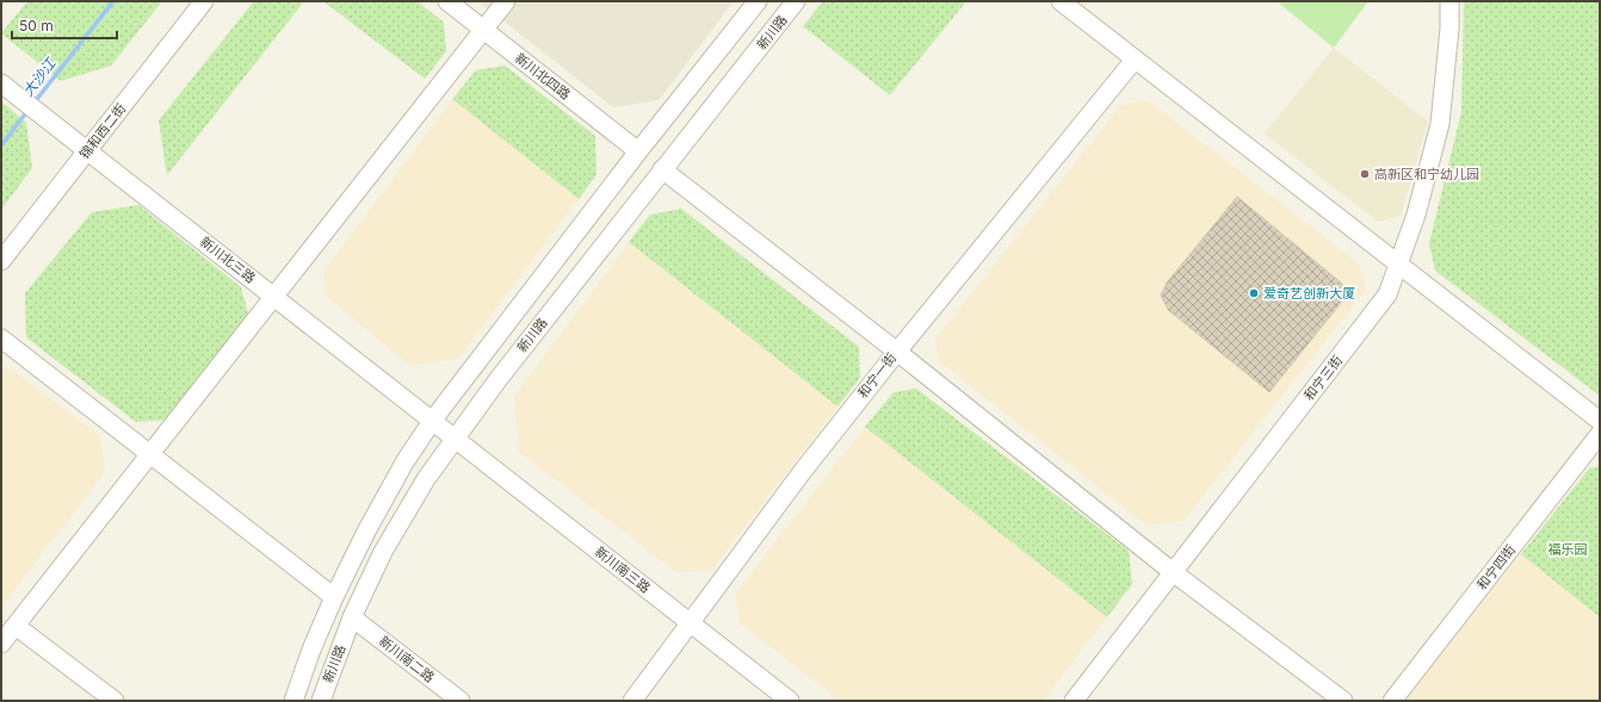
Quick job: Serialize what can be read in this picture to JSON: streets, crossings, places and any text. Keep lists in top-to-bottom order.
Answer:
{
  "streets": {
    "street": [
      "新川路",
      "新川北四路",
      "锦和西二街",
      "新川北三路",
      "和宁一街",
      "和宁三街",
      "和宁四街",
      "新川南三路",
      "新川南二路"
    ]
  },
  "crossings": [
    ["新川路", "新川北四路"],
    ["新川路", "新川北三路"],
    ["新川路", "新川南三路"],
    ["新川路", "新川南二路"],
    ["锦和西二街", "新川北三路"],
    ["新川北三路", "新川南三路"],
    ["和宁一街", "新川南三路"]
  ],
  "water": ["大沙江"],
  "parks": ["福乐园"],
  "places": ["高新区和宁幼儿园", "爱奇艺创新大厦"],
  "scale_bar": "50 m"
}
